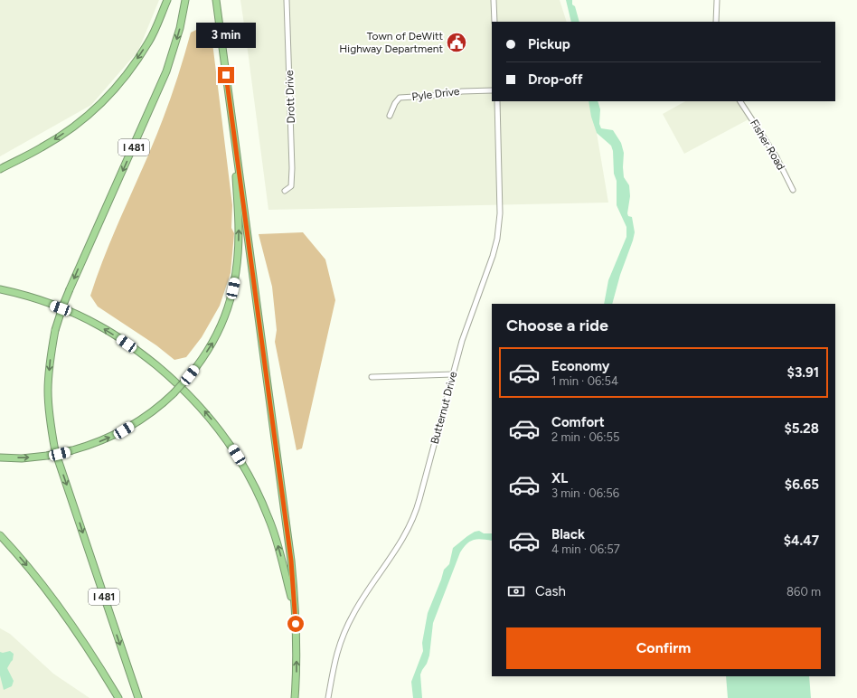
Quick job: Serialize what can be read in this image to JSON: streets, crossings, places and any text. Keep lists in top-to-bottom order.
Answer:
{
  "streets": {
    "highway": ["I 481"],
    "street": [
      "Pyle Drive",
      "Drott Drive",
      "Fisher Road",
      "Butternut Drive"
    ]
  },
  "places": {
    "public building": ["Town of DeWitt Highway Department"]
  },
  "page": {
    "banner": ["Pickup", "Drop-off"],
    "bubble": "3 min",
    "heading": "Choose a ride",
    "list": [
      {
        "name": "Economy",
        "note": "1 min · 06:54",
        "value": "$3.91"
      },
      {
        "name": "Comfort",
        "note": "2 min · 06:55",
        "value": "$5.28"
      },
      {
        "name": "XL",
        "note": "3 min · 06:56",
        "value": "$6.65"
      },
      {
        "name": "Black",
        "note": "4 min · 06:57",
        "value": "$4.47"
      }
    ],
    "pay": ["Cash", "860 m"],
    "buttons": "Confirm"
  }
}
